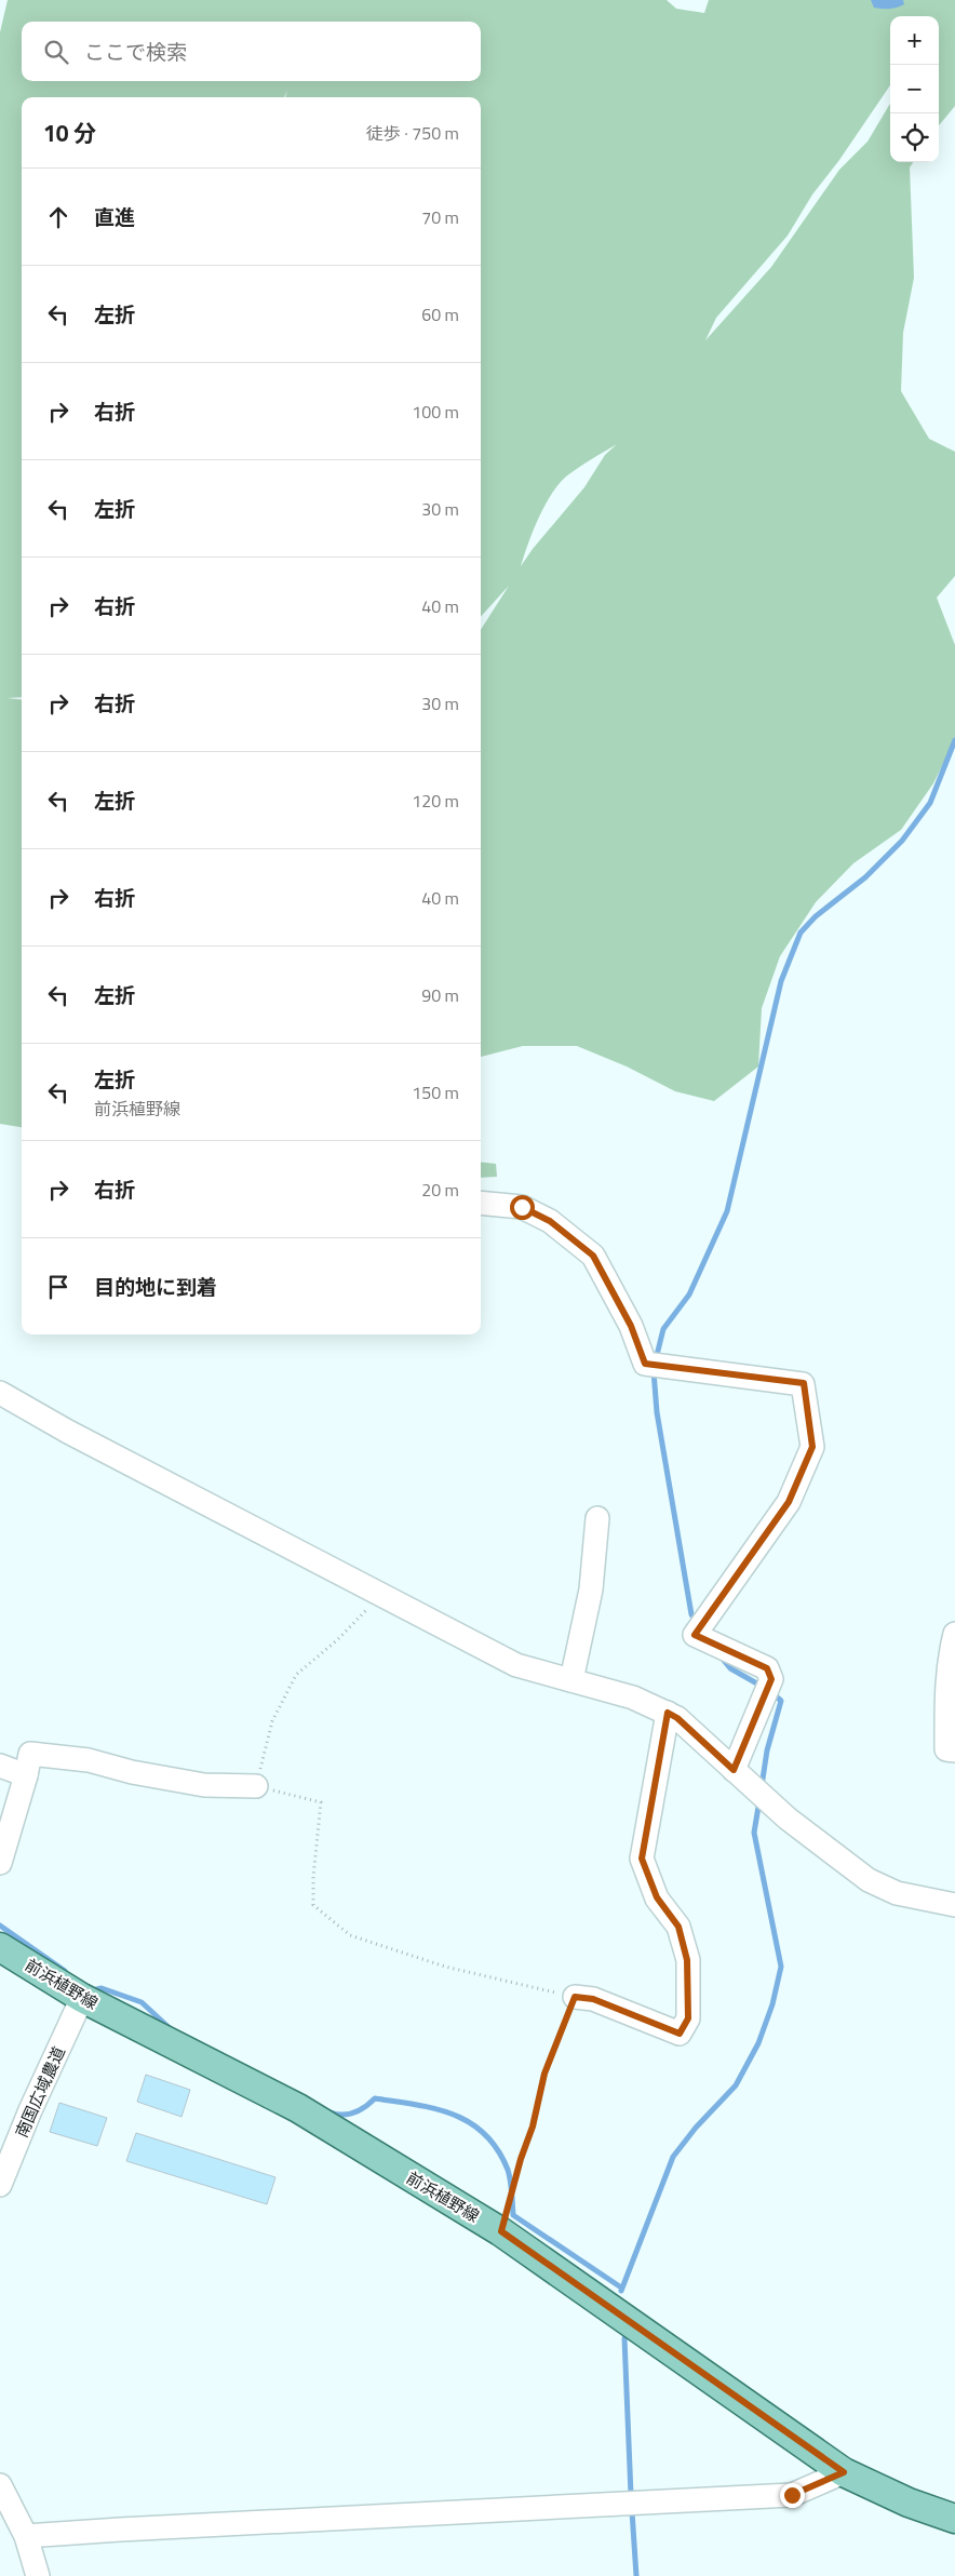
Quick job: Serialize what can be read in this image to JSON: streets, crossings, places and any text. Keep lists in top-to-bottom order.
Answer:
{
  "streets": {
    "main road": ["前浜植野線"],
    "street": ["南国広域農道"]
  },
  "crossings": [
    ["前浜植野線", "南国広域農道"]
  ],
  "page": {
    "map_buttons": ["+", "−"],
    "search": "ここで検索",
    "heading": ["10 分", "徒歩 · 750 m"],
    "list": [
      ["直進", "70 m"],
      ["左折", "60 m"],
      ["右折", "100 m"],
      ["左折", "30 m"],
      ["右折", "40 m"],
      ["右折", "30 m"],
      ["左折", "120 m"],
      ["右折", "40 m"],
      ["左折", "90 m"],
      ["左折", "前浜植野線", "150 m"],
      ["右折", "20 m"],
      "目的地に到着"
    ]
  }
}
